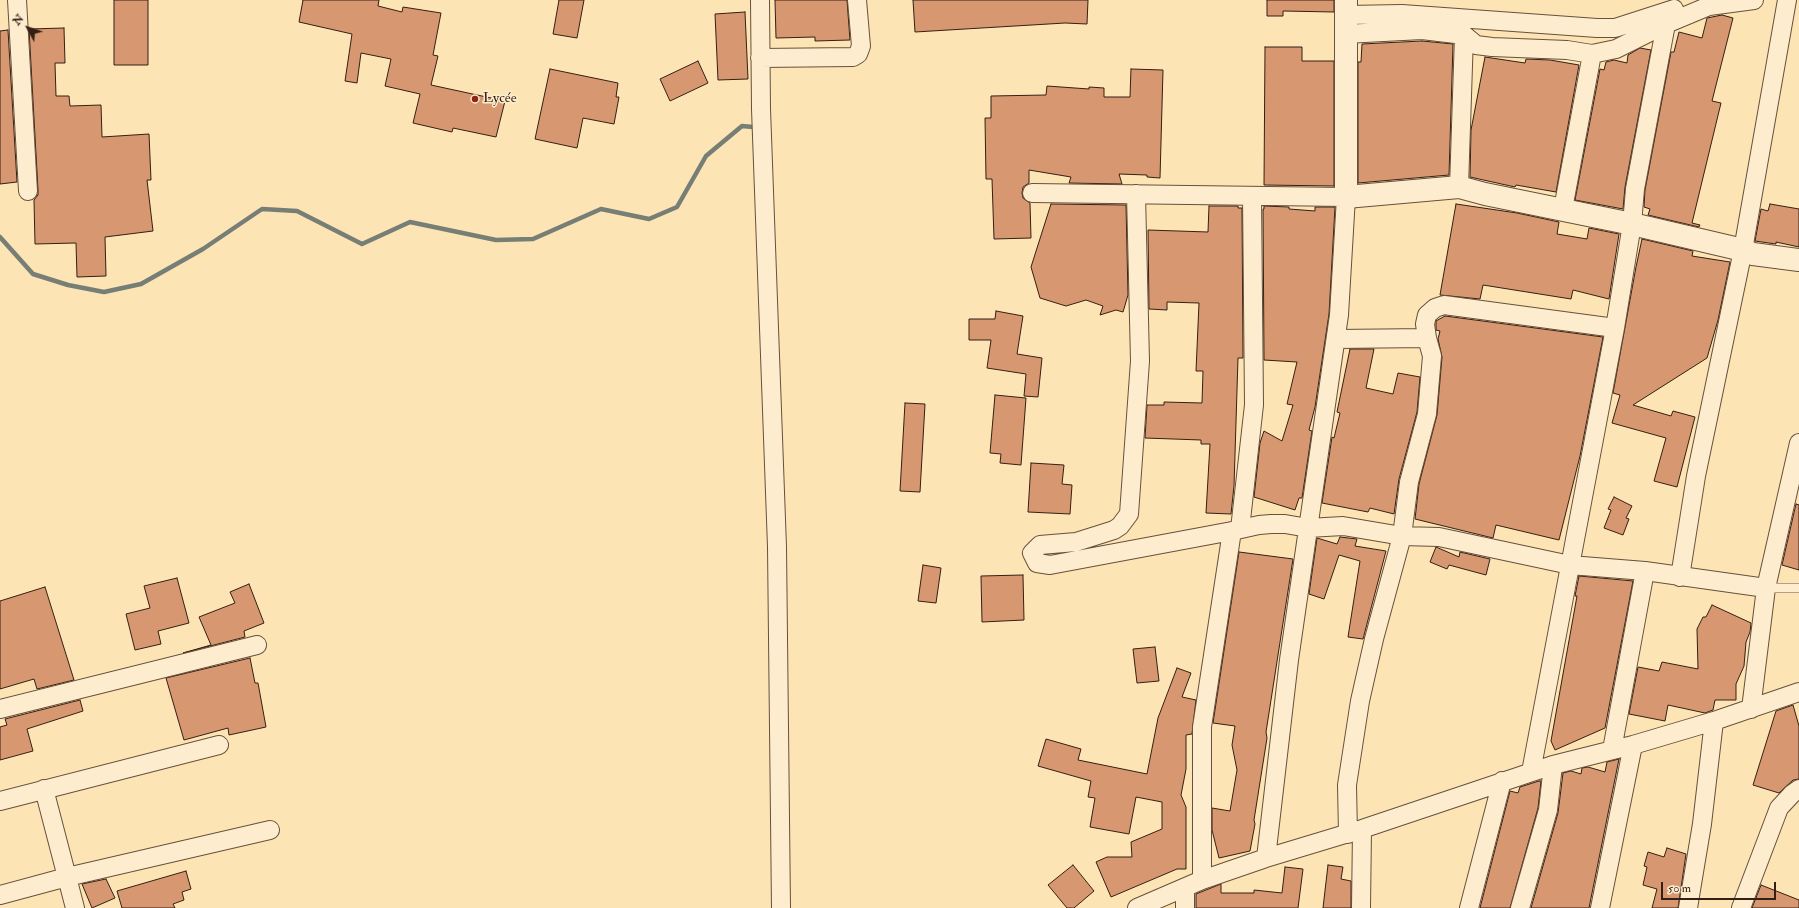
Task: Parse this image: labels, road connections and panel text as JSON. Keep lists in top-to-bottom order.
{
  "places": ["Lycée"],
  "scale_bar": "50 m",
  "north": "top left"
}
